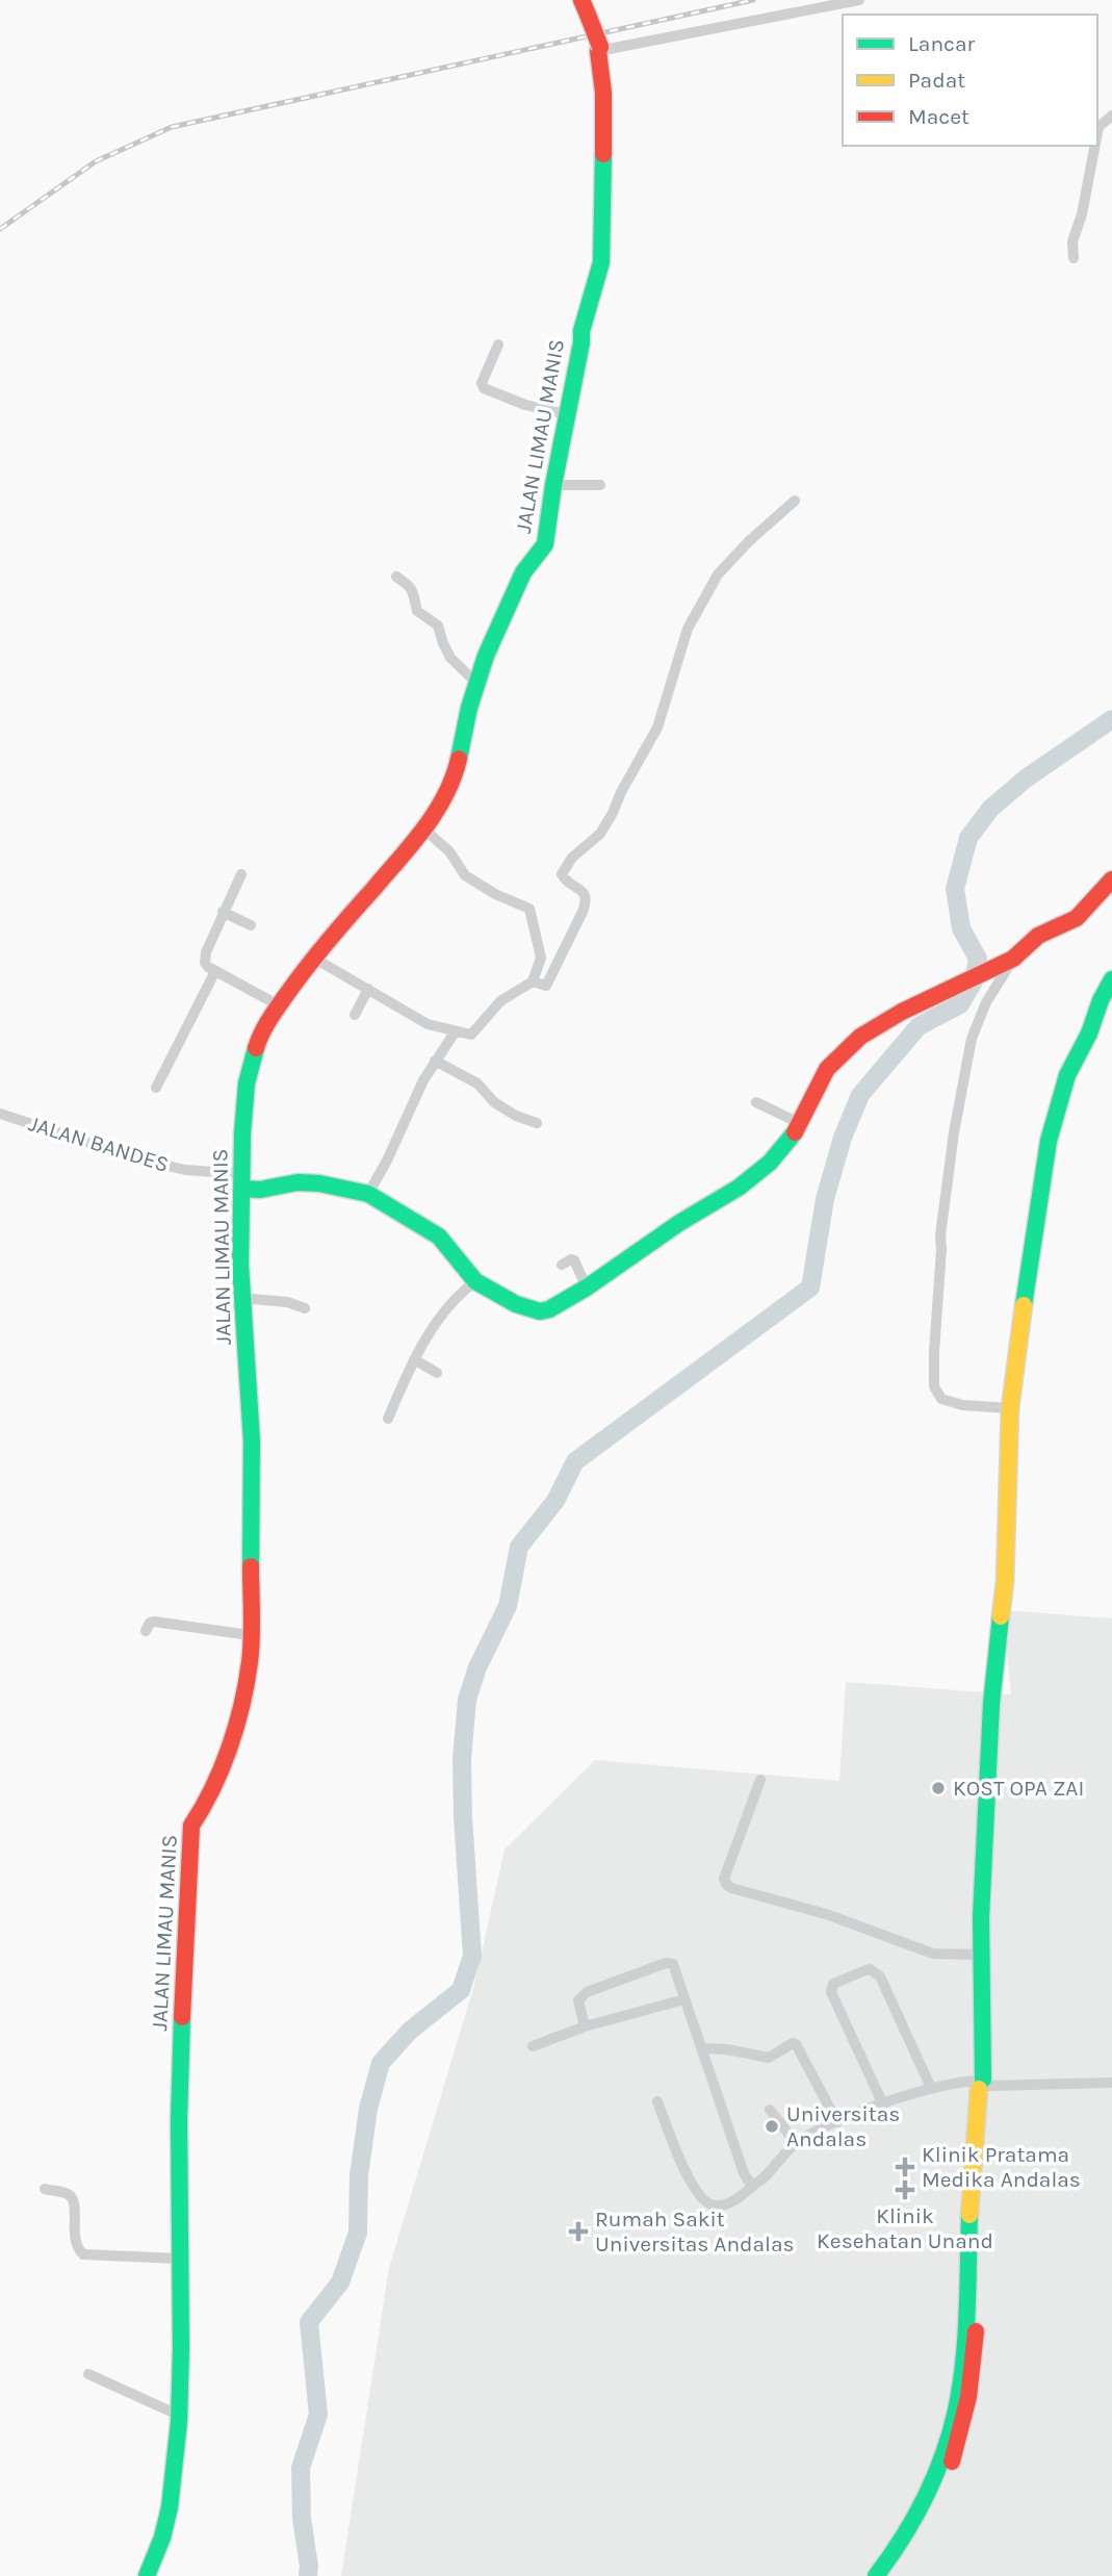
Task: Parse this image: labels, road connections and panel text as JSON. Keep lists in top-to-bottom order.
{
  "streets": {
    "street": ["JALAN LIMAU MANIS", "JALAN BANDES"]
  },
  "crossings": [
    ["JALAN LIMAU MANIS", "JALAN BANDES"]
  ],
  "places": {
    "other": ["KOST OPA ZAI", "Universitas Andalas"],
    "health": ["Klinik Pratama Medika Andalas", "Klinik Kesehatan Unand", "Rumah Sakit Universitas Andalas"]
  },
  "legend": ["Lancar", "Padat", "Macet"]
}
